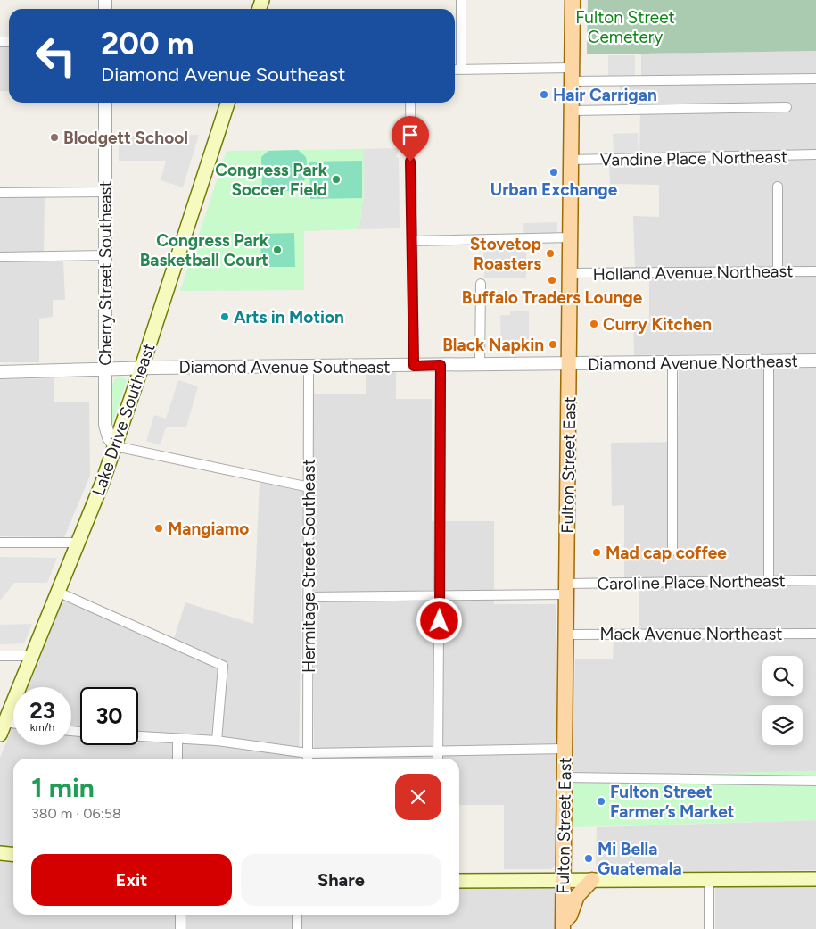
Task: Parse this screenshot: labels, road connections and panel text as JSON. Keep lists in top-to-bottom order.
{
  "streets": {
    "main road": ["Lake Drive Southeast", "Fulton Street East"],
    "street": [
      "Vandine Place Northeast",
      "Holland Avenue Northeast",
      "Cherry Street Southeast",
      "Diamond Avenue Northeast",
      "Diamond Avenue Southeast",
      "Hermitage Street Southeast",
      "Caroline Place Northeast",
      "Mack Avenue Northeast"
    ]
  },
  "crossings": [
    ["Vandine Place Northeast", "Fulton Street East"],
    ["Holland Avenue Northeast", "Fulton Street East"],
    ["Cherry Street Southeast", "Diamond Avenue Southeast"],
    ["Cherry Street Southeast", "Lake Drive Southeast"],
    ["Diamond Avenue Northeast", "Diamond Avenue Southeast"],
    ["Diamond Avenue Northeast", "Fulton Street East"],
    ["Diamond Avenue Southeast", "Lake Drive Southeast"],
    ["Diamond Avenue Southeast", "Fulton Street East"],
    ["Diamond Avenue Southeast", "Hermitage Street Southeast"],
    ["Fulton Street East", "Caroline Place Northeast"],
    ["Fulton Street East", "Mack Avenue Northeast"],
    ["Hermitage Street Southeast", "Caroline Place Northeast"]
  ],
  "parks": ["Fulton Street Cemetery"],
  "places": [
    "Hair Carrigan",
    "Blodgett School",
    "Urban Exchange",
    "Congress Park Soccer Field",
    "Congress Park Basketball Court",
    "Stovetop Roasters",
    "Buffalo Traders Lounge",
    "Arts in Motion",
    "Curry Kitchen",
    "Black Napkin",
    "Mangiamo",
    "Mad cap coffee",
    "Fulton Street Farmer’s Market",
    "Mi Bella Guatemala"
  ],
  "page": {
    "turn": ["200 m", "Diamond Avenue Southeast"],
    "speed": "23 km/h",
    "limit": "30",
    "heading": ["1 min", "380 m · 06:58"],
    "buttons": ["Exit", "Share"]
  }
}
